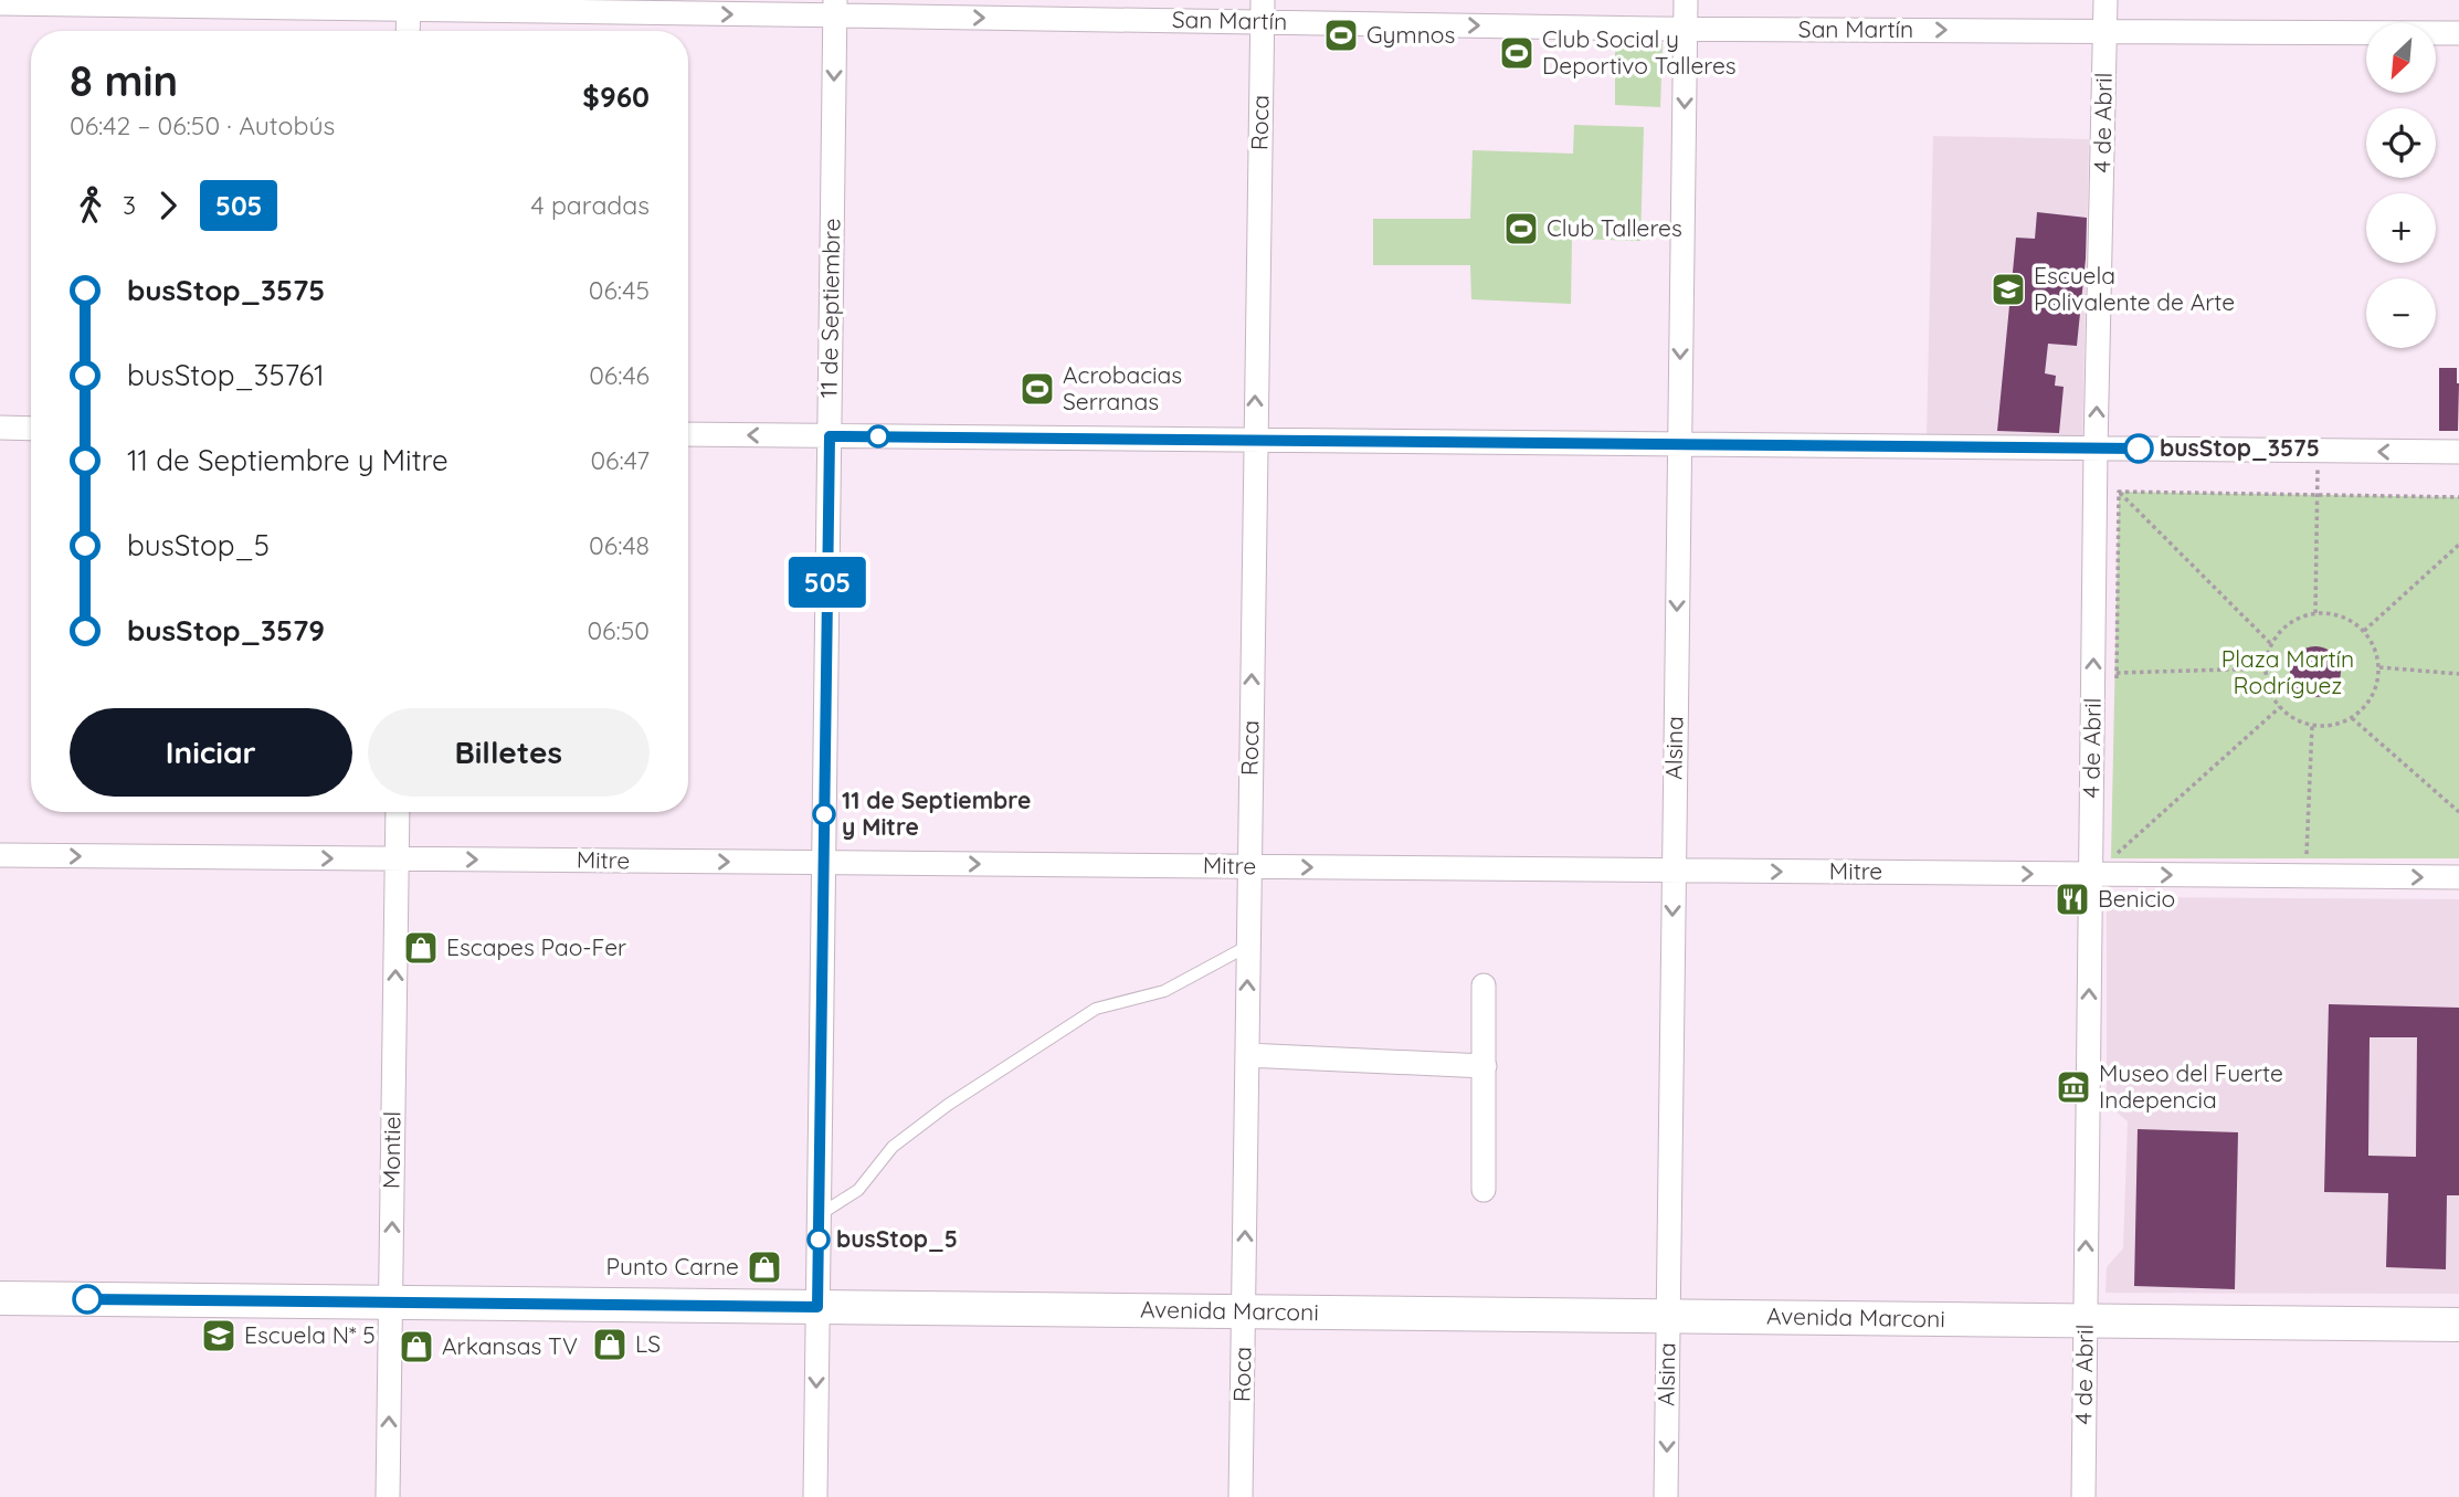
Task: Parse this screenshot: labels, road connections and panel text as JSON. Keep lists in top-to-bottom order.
{
  "streets": {
    "main road": ["Avenida Marconi"],
    "street": [
      "San Martín",
      "Roca",
      "4 de Abril",
      "11 de Septiembre",
      "Alsina",
      "Mitre",
      "Montiel"
    ]
  },
  "crossings": [
    ["San Martín", "Roca"],
    ["San Martín", "4 de Abril"],
    ["San Martín", "11 de Septiembre"],
    ["San Martín", "Alsina"],
    ["Roca", "Mitre"],
    ["Roca", "Avenida Marconi"],
    ["4 de Abril", "Mitre"],
    ["4 de Abril", "Avenida Marconi"],
    ["11 de Septiembre", "Mitre"],
    ["11 de Septiembre", "Avenida Marconi"],
    ["Alsina", "Mitre"],
    ["Alsina", "Avenida Marconi"],
    ["Mitre", "Montiel"],
    ["Montiel", "Avenida Marconi"]
  ],
  "one_way": [
    "San Martín",
    "Roca",
    "4 de Abril",
    "11 de Septiembre",
    "Alsina",
    "Mitre",
    "Montiel"
  ],
  "parks": ["Plaza Martín Rodríguez"],
  "places": {
    "sports": [
      "Gymnos",
      "Club Social y Deportivo Talleres",
      "Club Talleres",
      "Acrobacias Serranas"
    ],
    "school or university": ["Escuela Polivalente de Arte", "Escuela N* 5"],
    "other": ["busStop_3575", "11 de Septiembre y Mitre", "busStop_5"],
    "restaurant": ["Benicio"],
    "shop": [
      "Escapes Pao-Fer",
      "Punto Carne",
      "LS",
      "Arkansas TV"
    ],
    "museum": ["Museo del Fuerte Indepencia"]
  },
  "lines": ["bus line 505"],
  "north": "bottom left",
  "page": {
    "on_map": "505",
    "map_buttons": ["+", "−"],
    "heading": ["8 min", "06:42 – 06:50 · Autobús", "$960"],
    "legs": ["3", "505", "4 paradas"],
    "list": [
      {
        "name": "busStop_3575",
        "value": "06:45"
      },
      {
        "name": "busStop_35761",
        "value": "06:46"
      },
      {
        "name": "11 de Septiembre y Mitre",
        "value": "06:47"
      },
      {
        "name": "busStop_5",
        "value": "06:48"
      },
      {
        "name": "busStop_3579",
        "value": "06:50"
      }
    ],
    "buttons": ["Iniciar", "Billetes"]
  }
}
